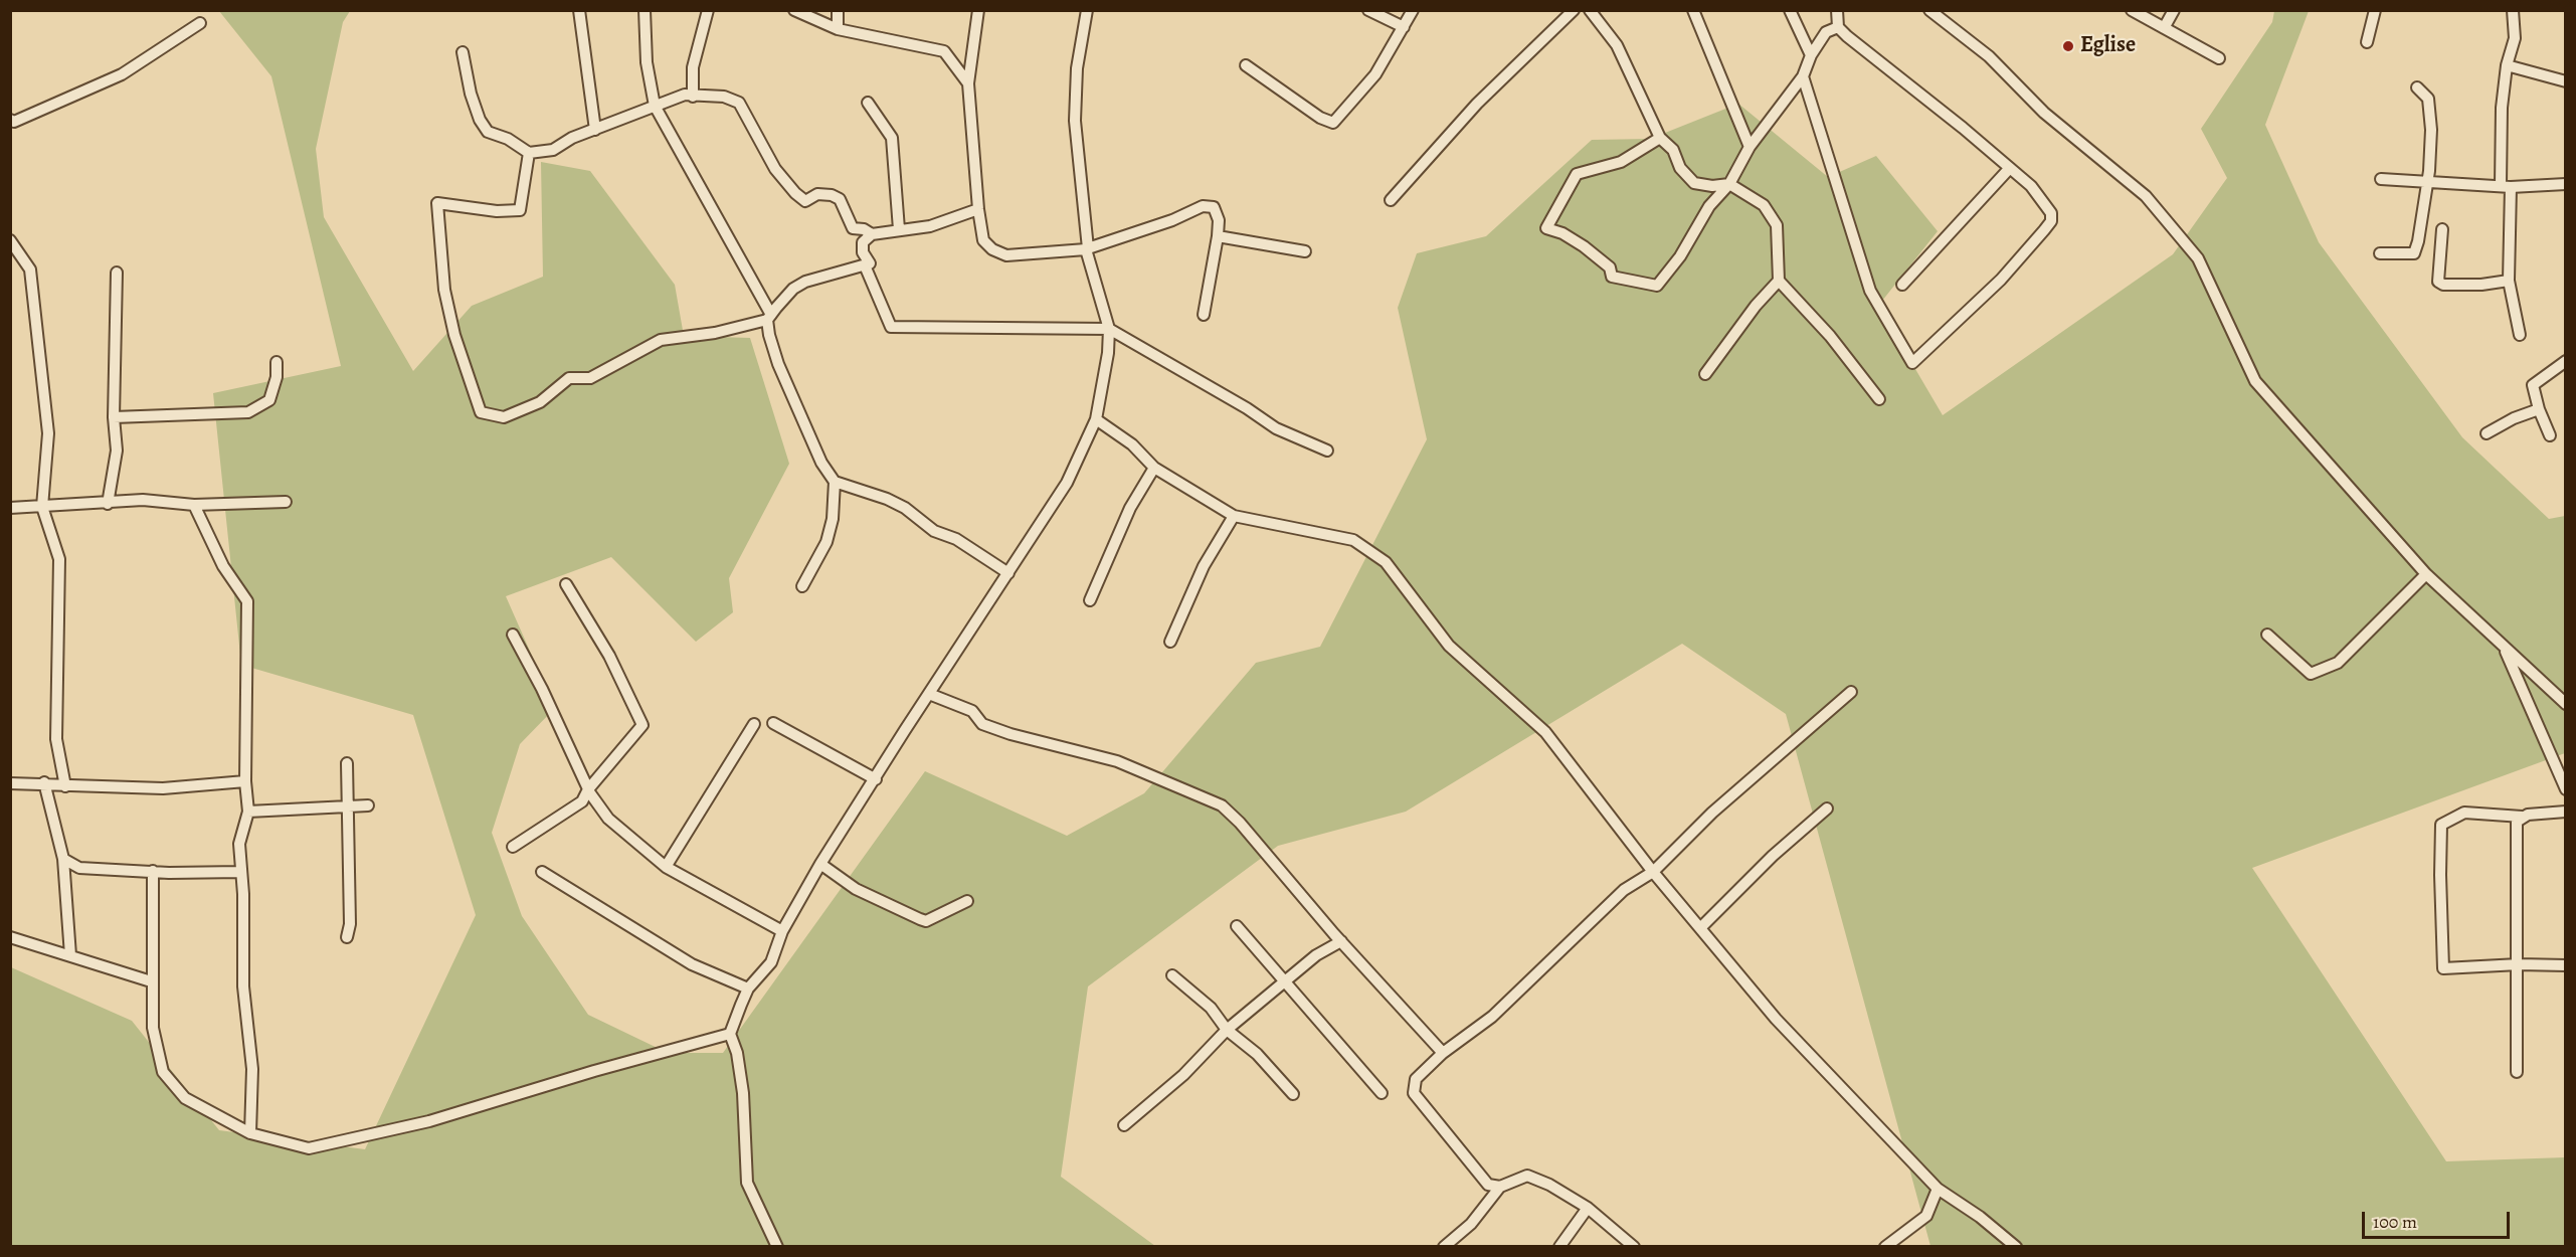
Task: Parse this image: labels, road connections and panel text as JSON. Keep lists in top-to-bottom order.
{
  "places": ["Eglise"],
  "scale_bar": "100 m"
}
